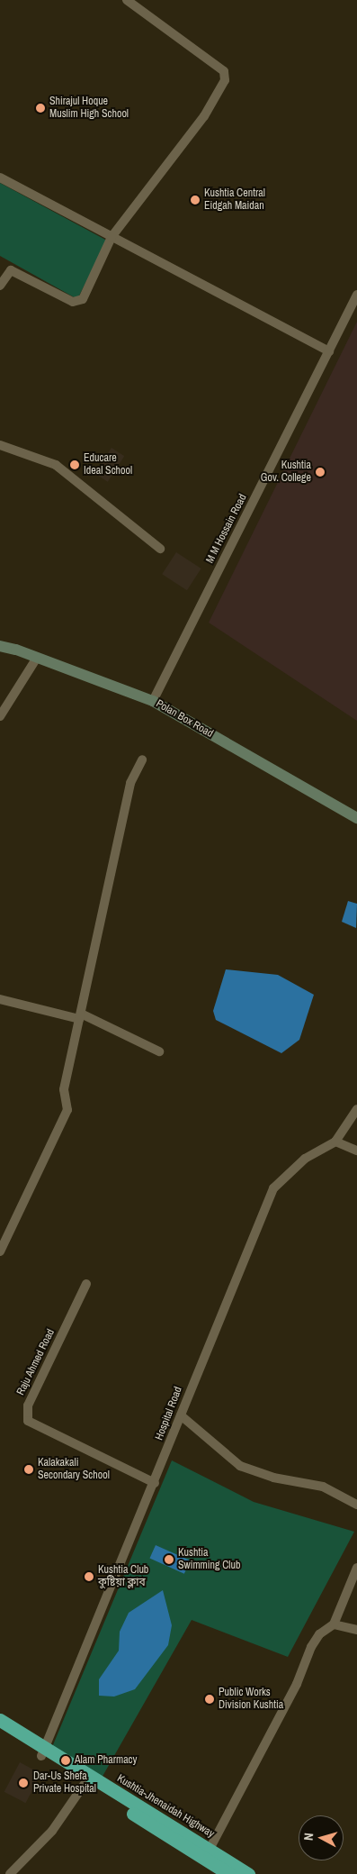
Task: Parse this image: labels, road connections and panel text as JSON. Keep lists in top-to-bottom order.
{
  "streets": {
    "highway": ["Kushtia-Jhenaidah Highway"],
    "main road": ["Polan Box Road"],
    "street": ["M M Hossain Road", "Raju Ahmed Road", "Hospital Road"]
  },
  "crossings": [
    ["M M Hossain Road", "Polan Box Road"],
    ["Raju Ahmed Road", "Hospital Road"],
    ["Hospital Road", "Kushtia-Jhenaidah Highway"]
  ],
  "places": [
    "Shirajul Hoque Muslim High School",
    "Kushtia Central Eidgah Maidan",
    "Educare Ideal School",
    "Kushtia Gov. College",
    "Kalakakali Secondary School",
    "Kushtia Swimming Club",
    "Kushtia Club কুষ্টিয়া ক্লাব",
    "Public Works Division Kushtia",
    "Alam Pharmacy",
    "Dar-Us Shefa Private Hospital"
  ],
  "north": "left"
}
